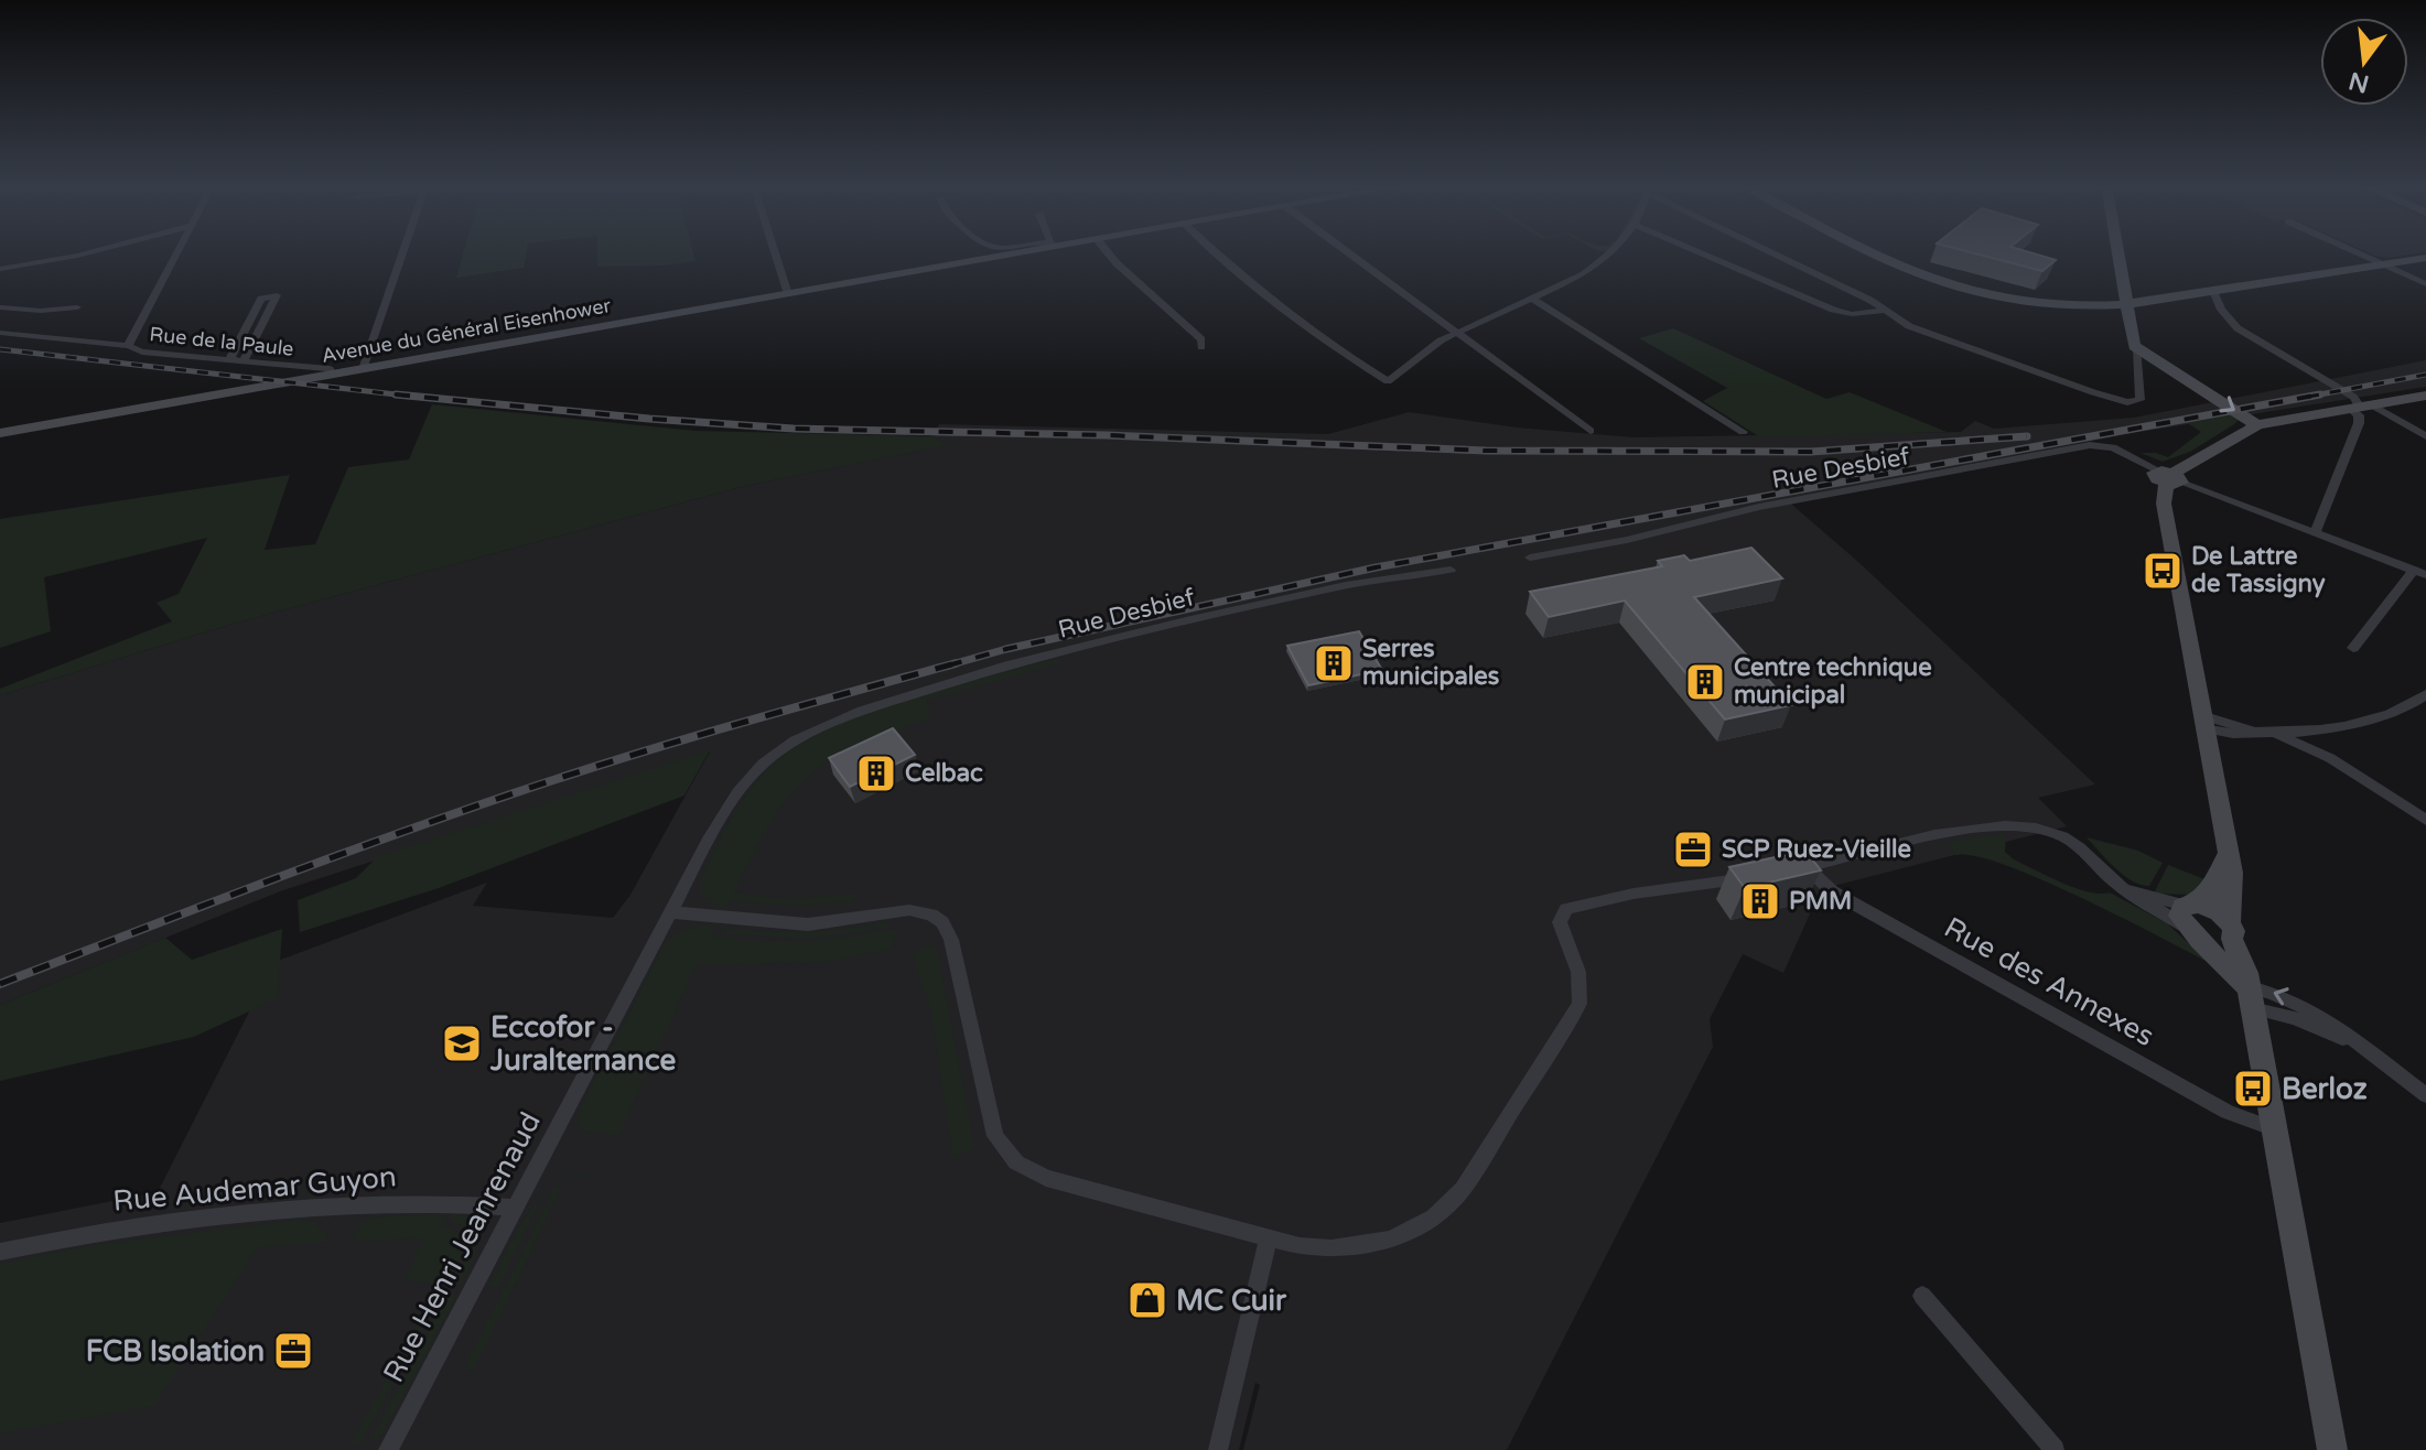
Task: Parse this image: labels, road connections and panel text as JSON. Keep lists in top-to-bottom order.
{
  "streets": {
    "main road": ["Avenue du Général Eisenhower"],
    "street": [
      "Rue de la Paule",
      "Rue Desbief",
      "Rue des Annexes",
      "Rue Audemar Guyon",
      "Rue Henri Jeanrenaud"
    ]
  },
  "crossings": [
    ["Avenue du Général Eisenhower", "Rue de la Paule"],
    ["Rue Desbief", "Rue Henri Jeanrenaud"],
    ["Rue Audemar Guyon", "Rue Henri Jeanrenaud"]
  ],
  "places": {
    "bus stop": ["De Lattre de Tassigny", "Berloz"],
    "building": [
      "Serres municipales",
      "Centre technique municipal",
      "Celbac",
      "PMM"
    ],
    "office": ["SCP Ruez-Vieille", "FCB Isolation"],
    "school or university": ["Eccofor - Juralternance"],
    "shop": ["MC Cuir"]
  },
  "north": "bottom"
}
